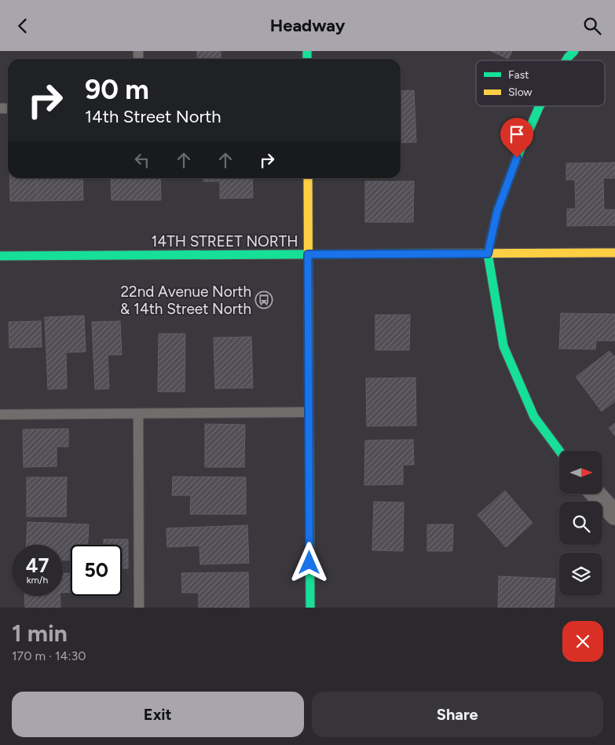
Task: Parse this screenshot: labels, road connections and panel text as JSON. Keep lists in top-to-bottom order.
{
  "streets": {
    "street": ["14TH STREET NORTH"]
  },
  "places": {
    "bus stop": ["22nd Avenue North & 14th Street North"]
  },
  "legend": ["Fast", "Slow"],
  "north": "right",
  "page": {
    "header": "Headway",
    "turn": ["90 m", "14th Street North"],
    "speed": "47 km/h",
    "limit": "50",
    "heading": ["1 min", "170 m · 14:30"],
    "buttons": ["Exit", "Share"]
  }
}
